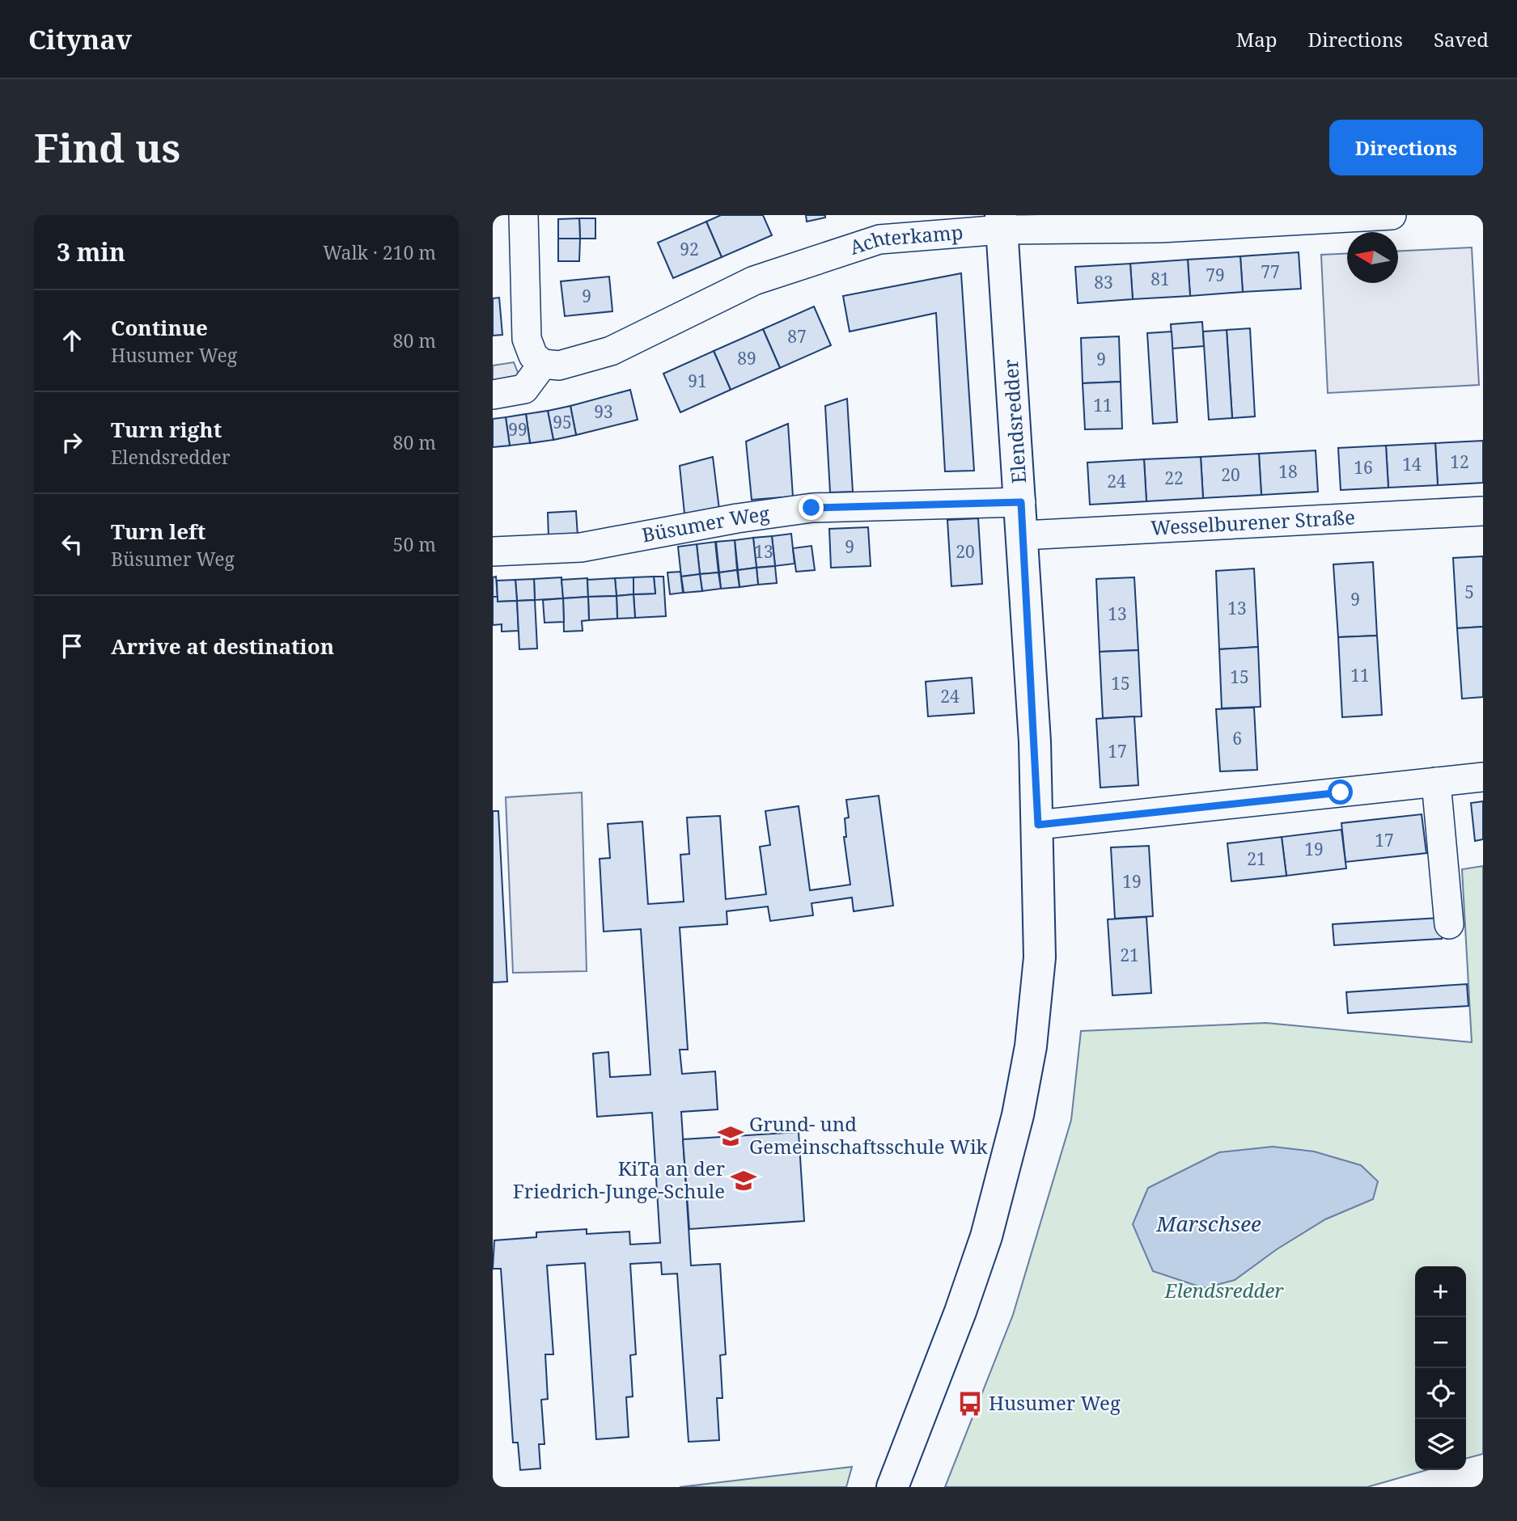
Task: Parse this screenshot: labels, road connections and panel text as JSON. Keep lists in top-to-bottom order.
{
  "streets": {
    "main road": ["Elendsredder"],
    "street": ["Achterkamp", "Wesselburener Straße", "Büsumer Weg"]
  },
  "crossings": [
    ["Achterkamp", "Elendsredder"],
    ["Elendsredder", "Wesselburener Straße"],
    ["Elendsredder", "Büsumer Weg"]
  ],
  "water": ["Marschsee"],
  "parks": ["Elendsredder"],
  "places": {
    "school or university": ["Grund- und Gemeinschaftsschule Wik", "KiTa an der Friedrich-Junge-Schule"],
    "bus stop": ["Husumer Weg"]
  },
  "house_numbers": [
    "92",
    "77",
    "79",
    "81",
    "83",
    "9",
    "87",
    "89",
    "9",
    "91",
    "11",
    "93",
    "95",
    "99",
    "12",
    "14",
    "16",
    "18",
    "20",
    "22",
    "24",
    "9",
    "13",
    "20",
    "5",
    "9",
    "13",
    "13",
    "11",
    "15",
    "15",
    "24",
    "6",
    "17",
    "17",
    "19",
    "21",
    "19",
    "21"
  ],
  "north": "left",
  "page": {
    "header": "Citynav",
    "nav": ["Map", "Directions", "Saved"],
    "buttons": "Directions",
    "title": "Find us",
    "heading": ["3 min", "Walk · 210 m"],
    "list": [
      ["Continue", "Husumer Weg", "80 m"],
      ["Turn right", "Elendsredder", "80 m"],
      ["Turn left", "Büsumer Weg", "50 m"],
      "Arrive at destination"
    ],
    "map_buttons": ["+", "−"]
  }
}
